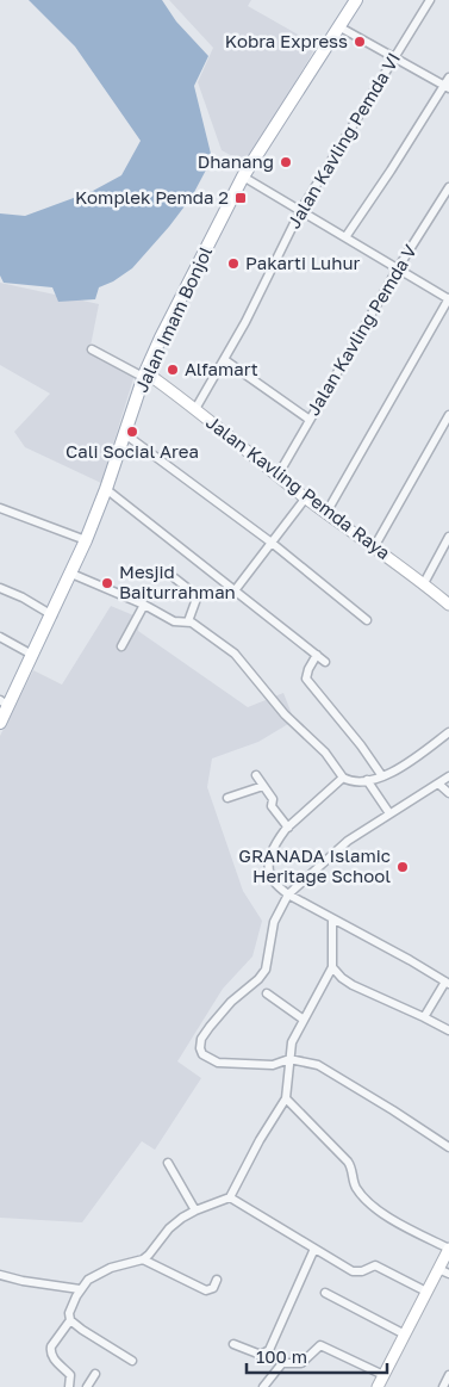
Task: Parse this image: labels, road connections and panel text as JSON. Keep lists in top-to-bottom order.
{
  "streets": {
    "main road": ["Jalan Imam Bonjol"],
    "street": ["Jalan Kavling Pemda VI", "Jalan Kavling Pemda V", "Jalan Kavling Pemda Raya"]
  },
  "crossings": [
    ["Jalan Kavling Pemda VI", "Jalan Kavling Pemda Raya"],
    ["Jalan Imam Bonjol", "Jalan Kavling Pemda Raya"],
    ["Jalan Kavling Pemda V", "Jalan Kavling Pemda Raya"]
  ],
  "places": {
    "other": [
      "Kobra Express",
      "Dhanang",
      "Pakarti Luhur",
      "Alfamart",
      "Cali Social Area",
      "Mesjid Baiturrahman",
      "GRANADA Islamic Heritage School"
    ],
    "transit": ["Komplek Pemda 2"]
  },
  "scale_bar": "100 m"
}
